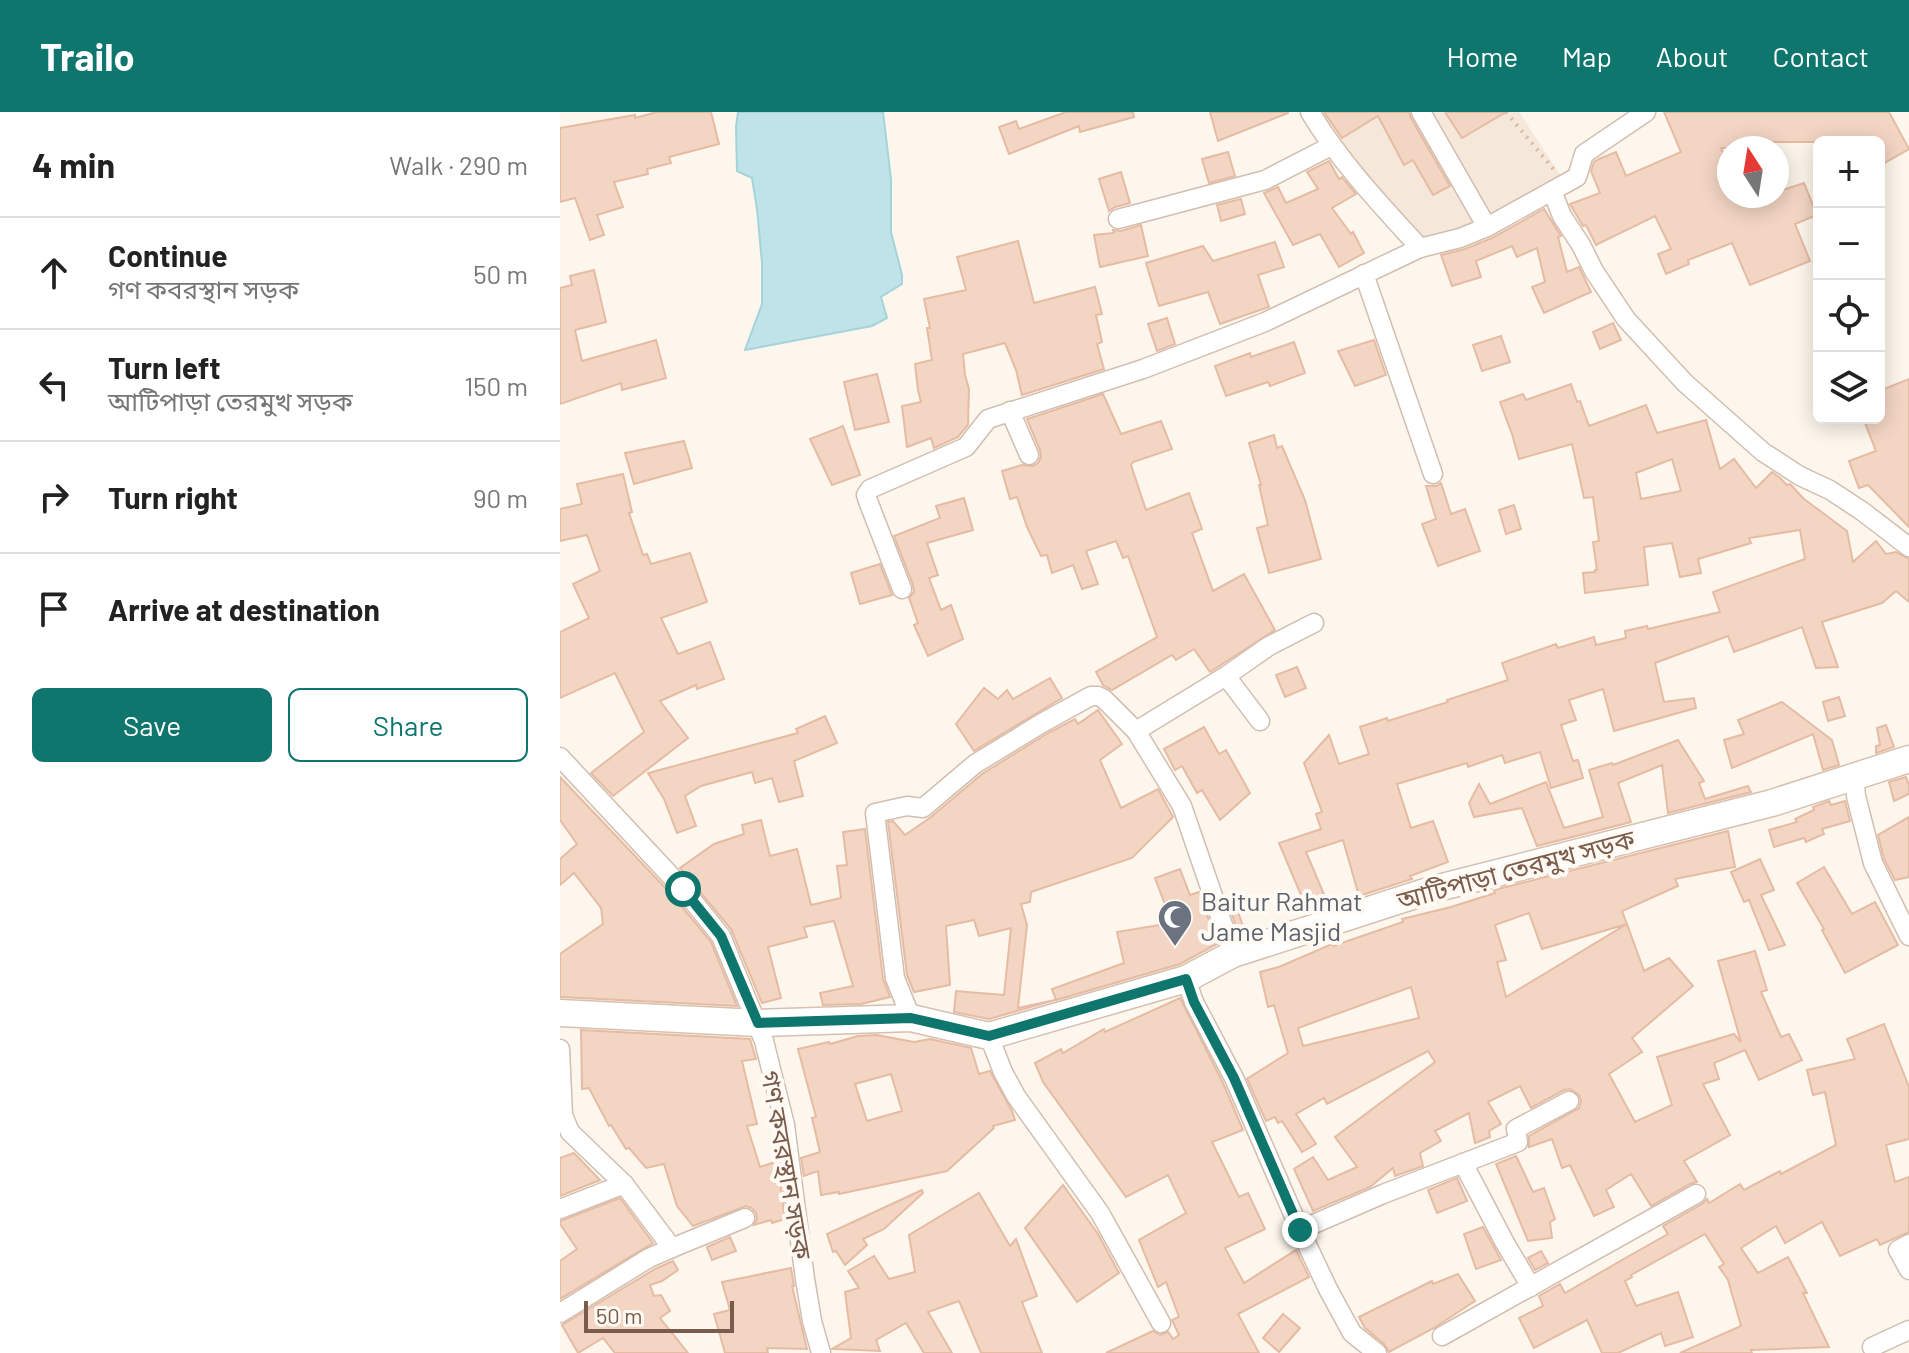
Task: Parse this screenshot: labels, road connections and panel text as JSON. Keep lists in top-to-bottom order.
{
  "streets": {
    "main road": ["আটিপাড়া তেরমুখ সড়ক"],
    "street": ["গণ কবরস্থান সড়ক"]
  },
  "crossings": [
    ["আটিপাড়া তেরমুখ সড়ক", "গণ কবরস্থান সড়ক"]
  ],
  "places": {
    "mosque": ["Baitur Rahmat Jame Masjid"]
  },
  "scale_bar": "50 m",
  "north": "top",
  "page": {
    "header": "Trailo",
    "nav": [
      "Home",
      "Map",
      "About",
      "Contact"
    ],
    "heading": ["4 min", "Walk · 290 m"],
    "map_buttons": ["+", "−"],
    "list": [
      ["Continue", "গণ কবরস্থান সড়ক", "50 m"],
      ["Turn left", "আটিপাড়া তেরমুখ সড়ক", "150 m"],
      ["Turn right", "90 m"],
      "Arrive at destination"
    ],
    "buttons": ["Save", "Share"],
    "scale": "50 m"
  }
}
